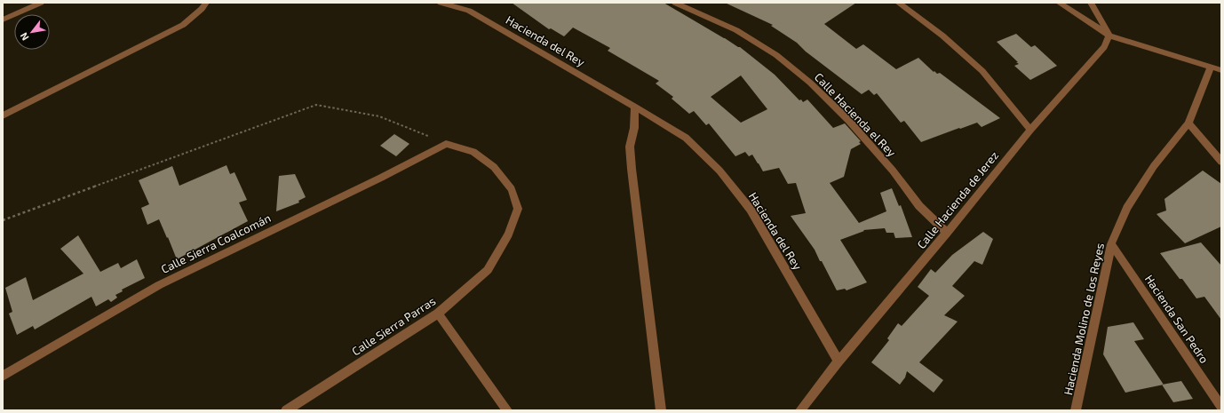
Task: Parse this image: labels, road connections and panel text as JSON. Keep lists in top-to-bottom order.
{
  "streets": {
    "street": [
      "Hacienda del Rey",
      "Calle Hacienda el Rey",
      "Calle Hacienda de Jerez",
      "Calle Sierra Coalcomán",
      "Hacienda Molino de los Reyes",
      "Hacienda San Pedro",
      "Calle Sierra Parras"
    ]
  },
  "crossings": [
    ["Hacienda del Rey", "Calle Hacienda de Jerez"],
    ["Calle Hacienda el Rey", "Calle Hacienda de Jerez"],
    ["Calle Sierra Coalcomán", "Calle Sierra Parras"],
    ["Hacienda Molino de los Reyes", "Hacienda San Pedro"]
  ],
  "north": "bottom left"
}
